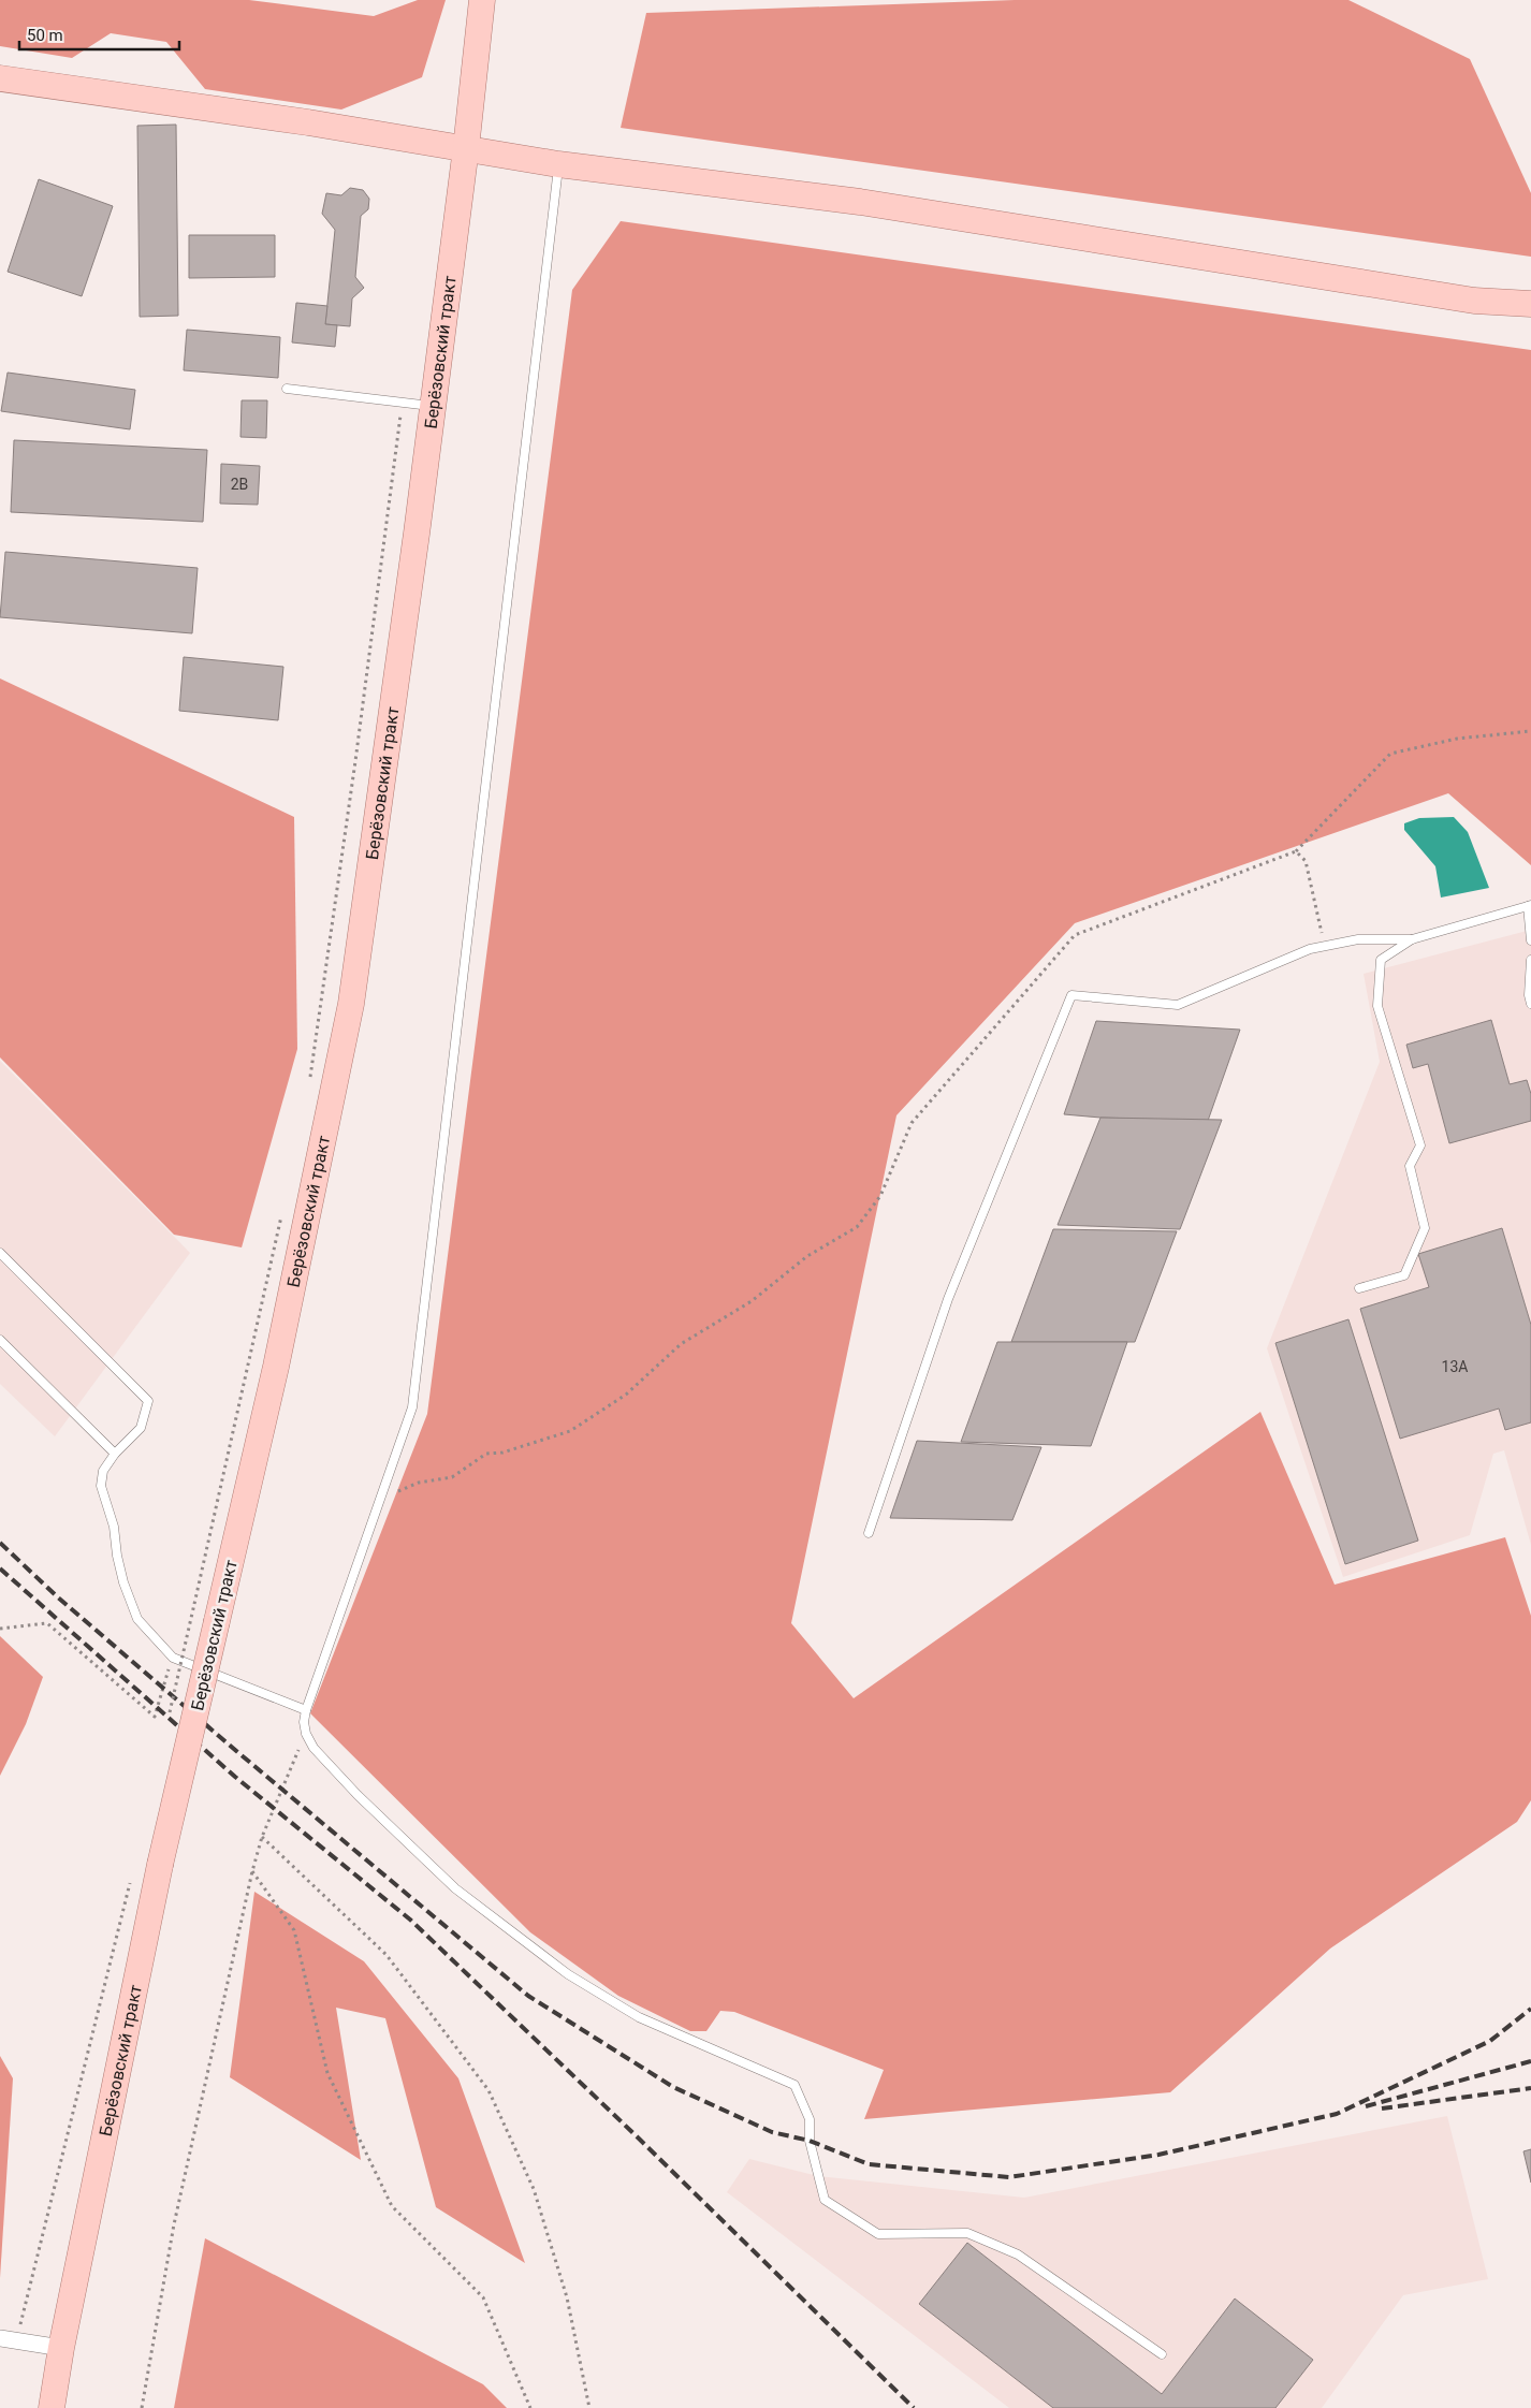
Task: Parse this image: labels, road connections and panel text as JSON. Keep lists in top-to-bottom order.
{
  "streets": {
    "main road": ["Берёзовский тракт"]
  },
  "house_numbers": ["2В", "13А"],
  "scale_bar": "50 m"
}
